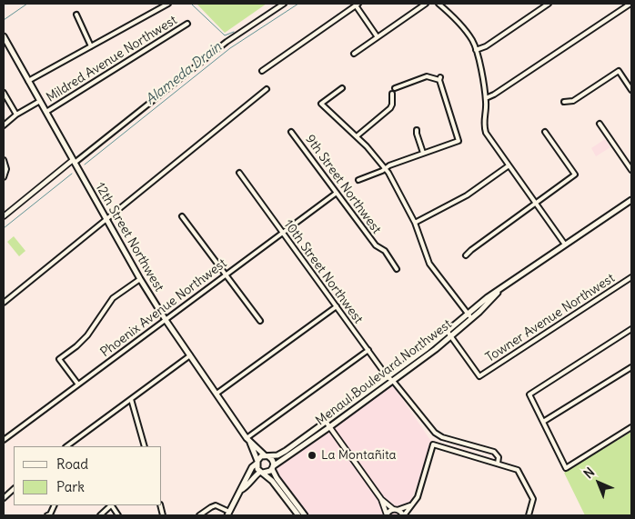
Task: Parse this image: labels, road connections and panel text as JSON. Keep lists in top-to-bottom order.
{
  "streets": {
    "main road": ["12th Street Northwest", "Menaul Boulevard Northwest"],
    "street": [
      "Mildred Avenue Northwest",
      "9th Street Northwest",
      "10th Street Northwest",
      "Phoenix Avenue Northwest",
      "Towner Avenue Northwest"
    ]
  },
  "crossings": [
    ["Mildred Avenue Northwest", "12th Street Northwest"],
    ["9th Street Northwest", "Phoenix Avenue Northwest"],
    ["12th Street Northwest", "Phoenix Avenue Northwest"],
    ["12th Street Northwest", "Menaul Boulevard Northwest"],
    ["10th Street Northwest", "Phoenix Avenue Northwest"],
    ["10th Street Northwest", "Menaul Boulevard Northwest"],
    ["Towner Avenue Northwest", "Menaul Boulevard Northwest"]
  ],
  "water": ["Alameda Drain"],
  "places": ["La Montañita"],
  "legend": ["Road", "Park"],
  "north": "top left"
}
